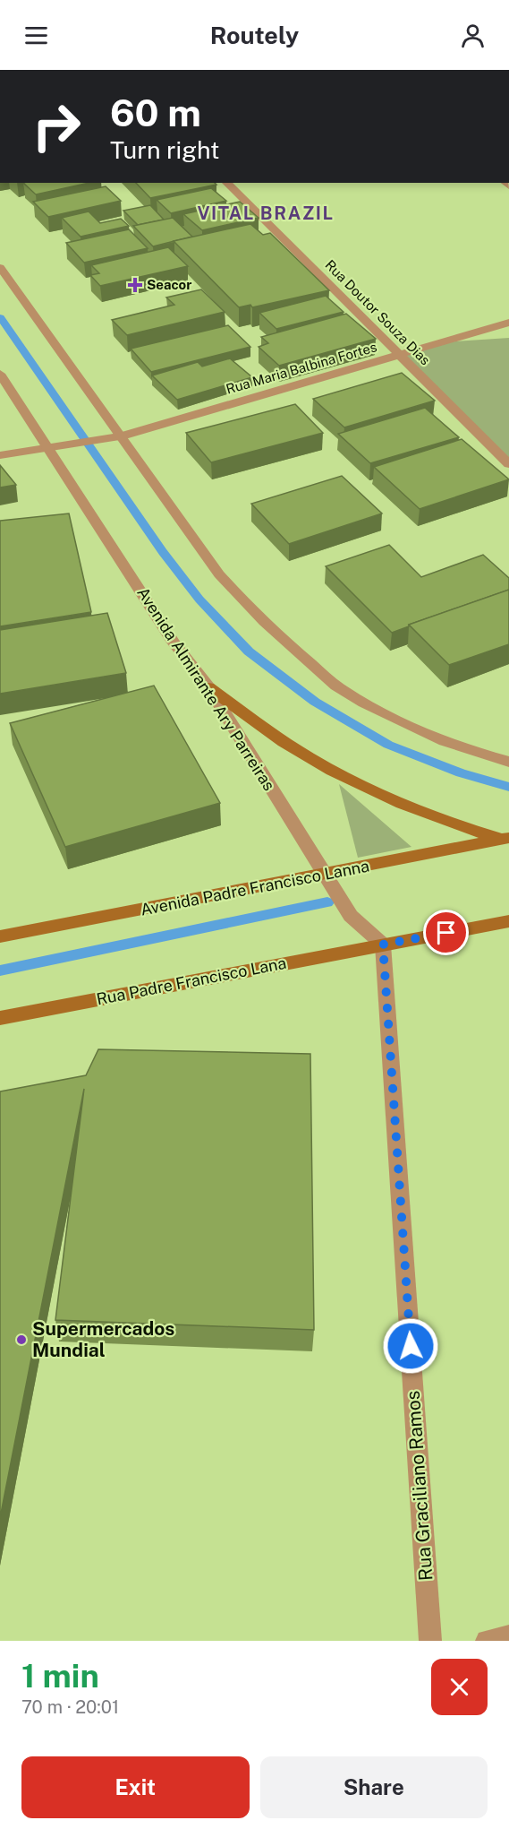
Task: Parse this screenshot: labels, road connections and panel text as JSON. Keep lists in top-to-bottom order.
{
  "streets": {
    "main road": ["Avenida Padre Francisco Lanna", "Rua Padre Francisco Lana"],
    "street": [
      "Rua Doutor Souza Dias",
      "Rua Maria Balbina Fortes",
      "Avenida Almirante Ary Parreiras",
      "Rua Graciliano Ramos"
    ]
  },
  "crossings": [
    ["Rua Doutor Souza Dias", "Rua Maria Balbina Fortes"],
    ["Rua Maria Balbina Fortes", "Avenida Almirante Ary Parreiras"],
    ["Avenida Almirante Ary Parreiras", "Avenida Padre Francisco Lanna"],
    ["Avenida Almirante Ary Parreiras", "Rua Padre Francisco Lana"],
    ["Avenida Almirante Ary Parreiras", "Rua Graciliano Ramos"],
    ["Rua Padre Francisco Lana", "Rua Graciliano Ramos"]
  ],
  "districts": ["VITAL BRAZIL"],
  "places": {
    "health": ["Seacor"],
    "other": ["Supermercados Mundial"]
  },
  "page": {
    "header": "Routely",
    "turn": ["60 m", "Turn right"],
    "heading": ["1 min", "70 m · 20:01"],
    "buttons": ["Exit", "Share"]
  }
}
